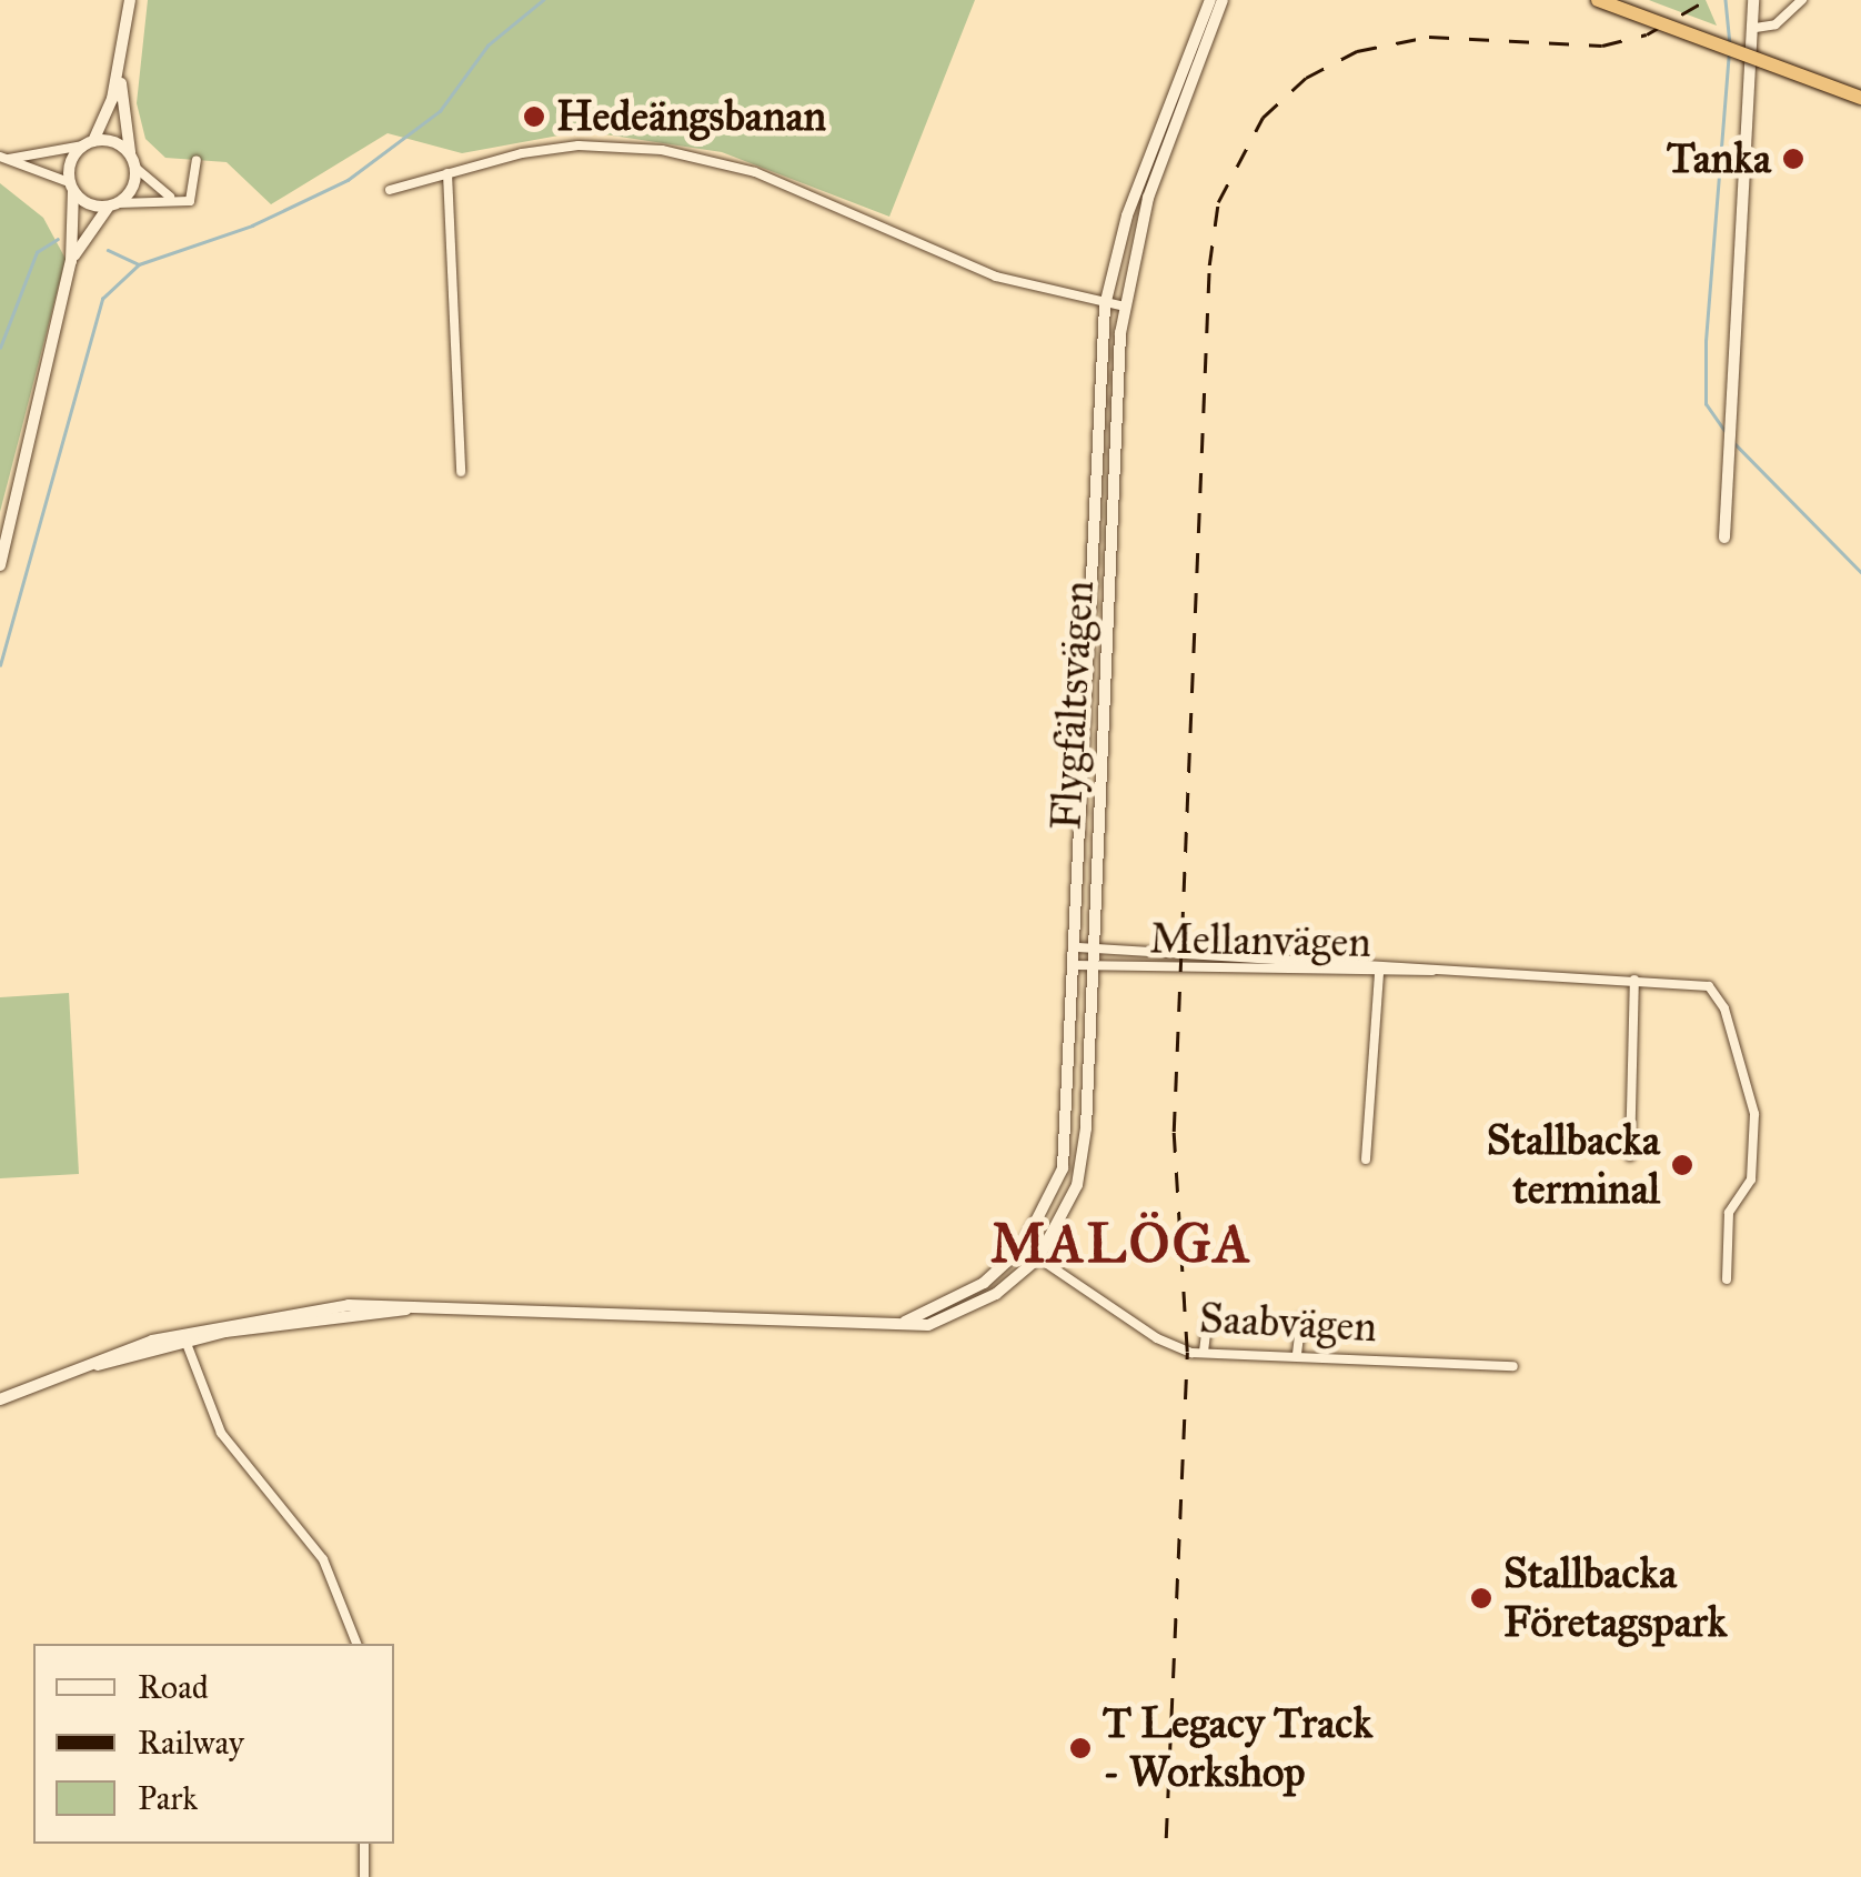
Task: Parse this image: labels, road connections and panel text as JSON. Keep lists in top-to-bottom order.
{
  "streets": {
    "street": ["Flygfältsvägen", "Mellanvägen", "Saabvägen"]
  },
  "crossings": [
    ["Flygfältsvägen", "Mellanvägen"],
    ["Flygfältsvägen", "Saabvägen"]
  ],
  "districts": ["MALÖGA"],
  "places": [
    "Hedeängsbanan",
    "Tanka",
    "Stallbacka terminal",
    "Stallbacka Företagspark",
    "T Legacy Track - Workshop"
  ],
  "legend": ["Road", "Railway", "Park"]
}
